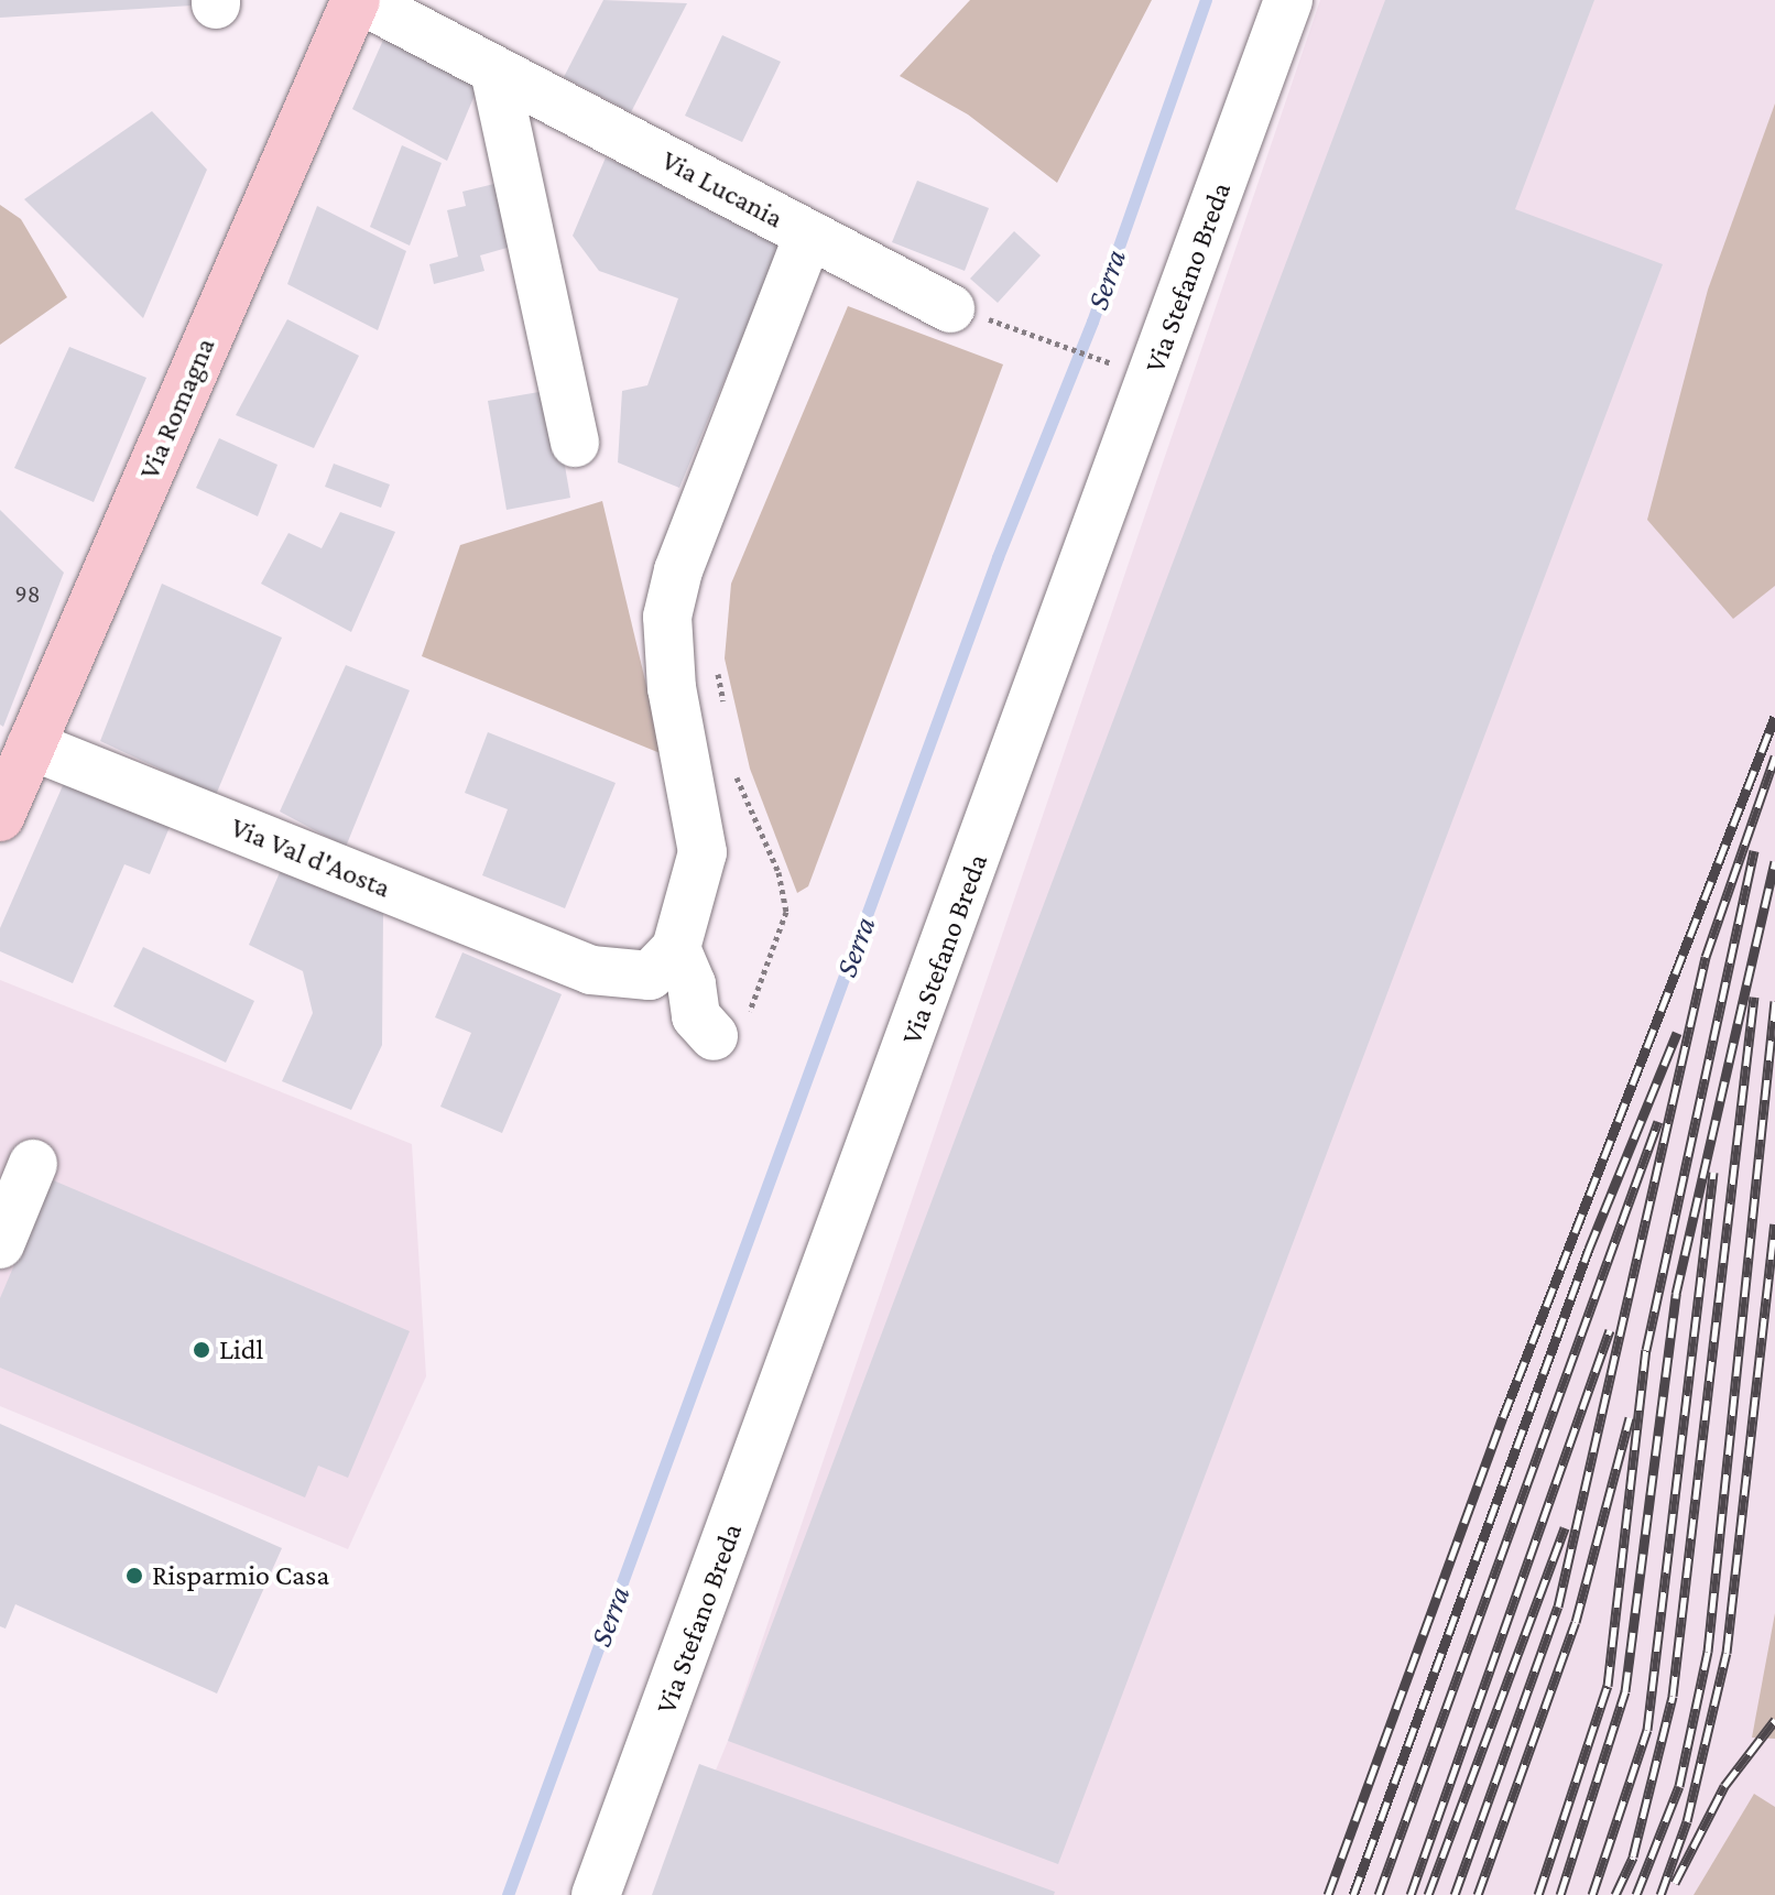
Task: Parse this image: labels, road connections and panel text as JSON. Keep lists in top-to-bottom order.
{
  "streets": {
    "main road": ["Via Romagna"],
    "street": ["Via Lucania", "Via Stefano Breda", "Via Val d'Aosta"]
  },
  "crossings": [
    ["Via Lucania", "Via Romagna"],
    ["Via Romagna", "Via Val d'Aosta"]
  ],
  "water": ["Serra"],
  "places": ["Lidl", "Risparmio Casa"],
  "house_numbers": ["98"]
}
